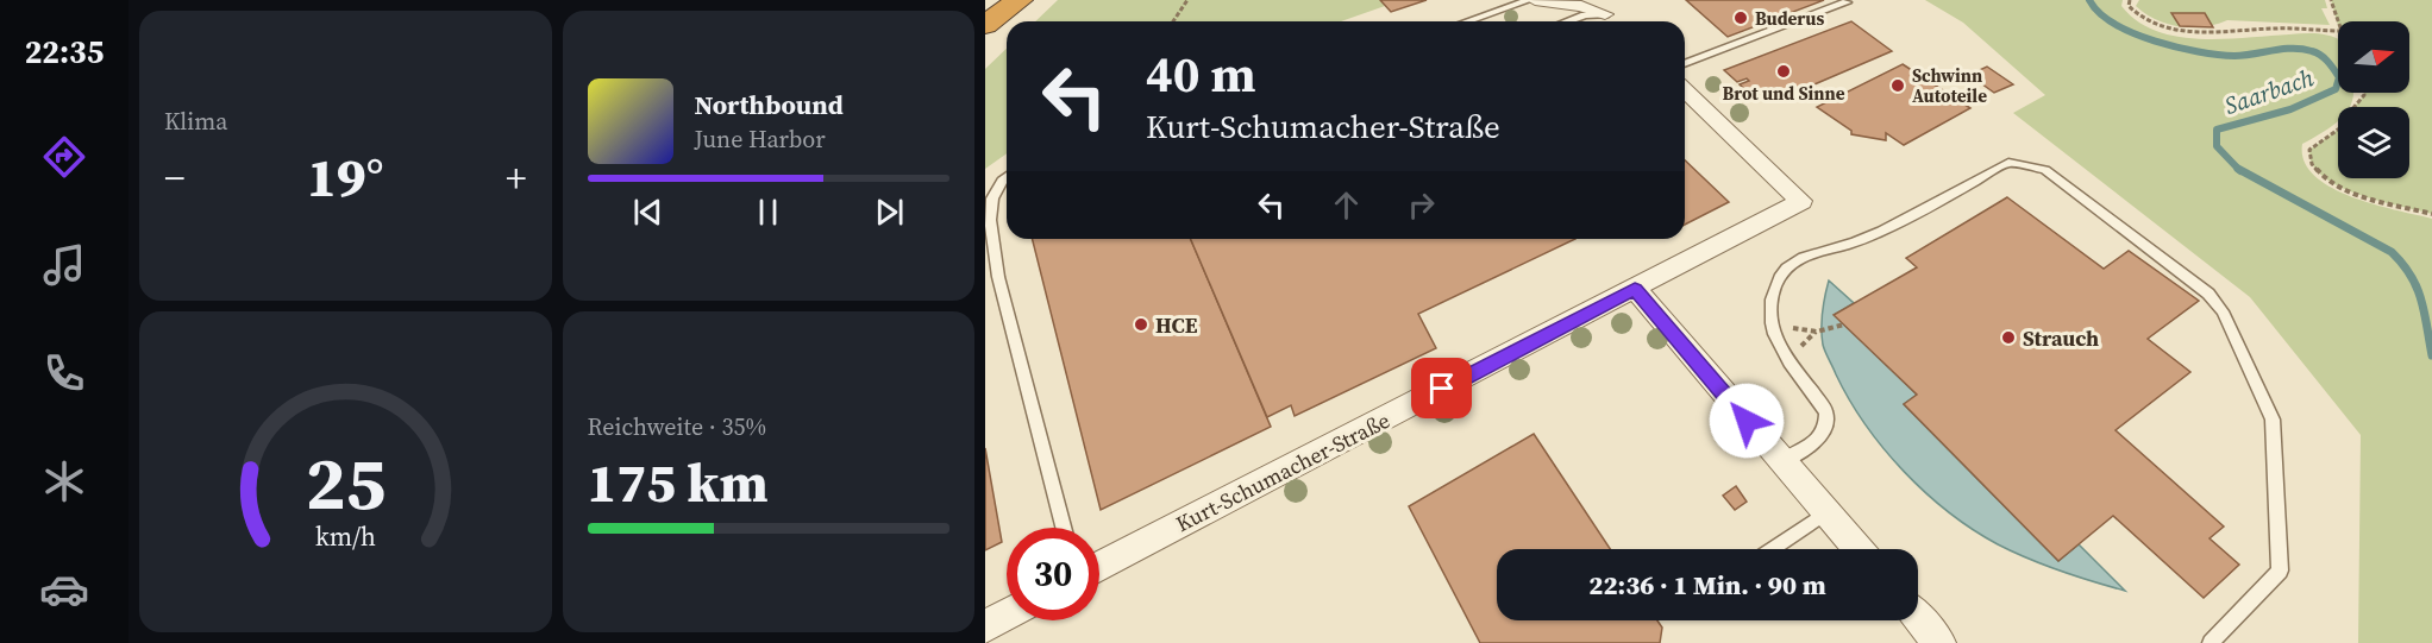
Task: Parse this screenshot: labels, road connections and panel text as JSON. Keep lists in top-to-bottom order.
{
  "streets": {
    "street": ["Kurt-Schumacher-Straße"]
  },
  "water": ["Saarbach"],
  "places": [
    "Buderus",
    "Brot und Sinne",
    "Schwinn Autoteile",
    "HCE",
    "Strauch"
  ],
  "north": "right",
  "page": {
    "tabs": "22:35",
    "tile": [
      "Klima",
      ["Reichweite · 35%", "175 km"]
    ],
    "turn": ["40 m", "Kurt-Schumacher-Straße"],
    "song": ["Northbound", "June Harbor"],
    "heat": ["−", "19°", "+"],
    "limit": "30",
    "trip": "22:36 · 1 Min. · 90 m",
    "gauge": ["25", "km/h"]
  }
}
